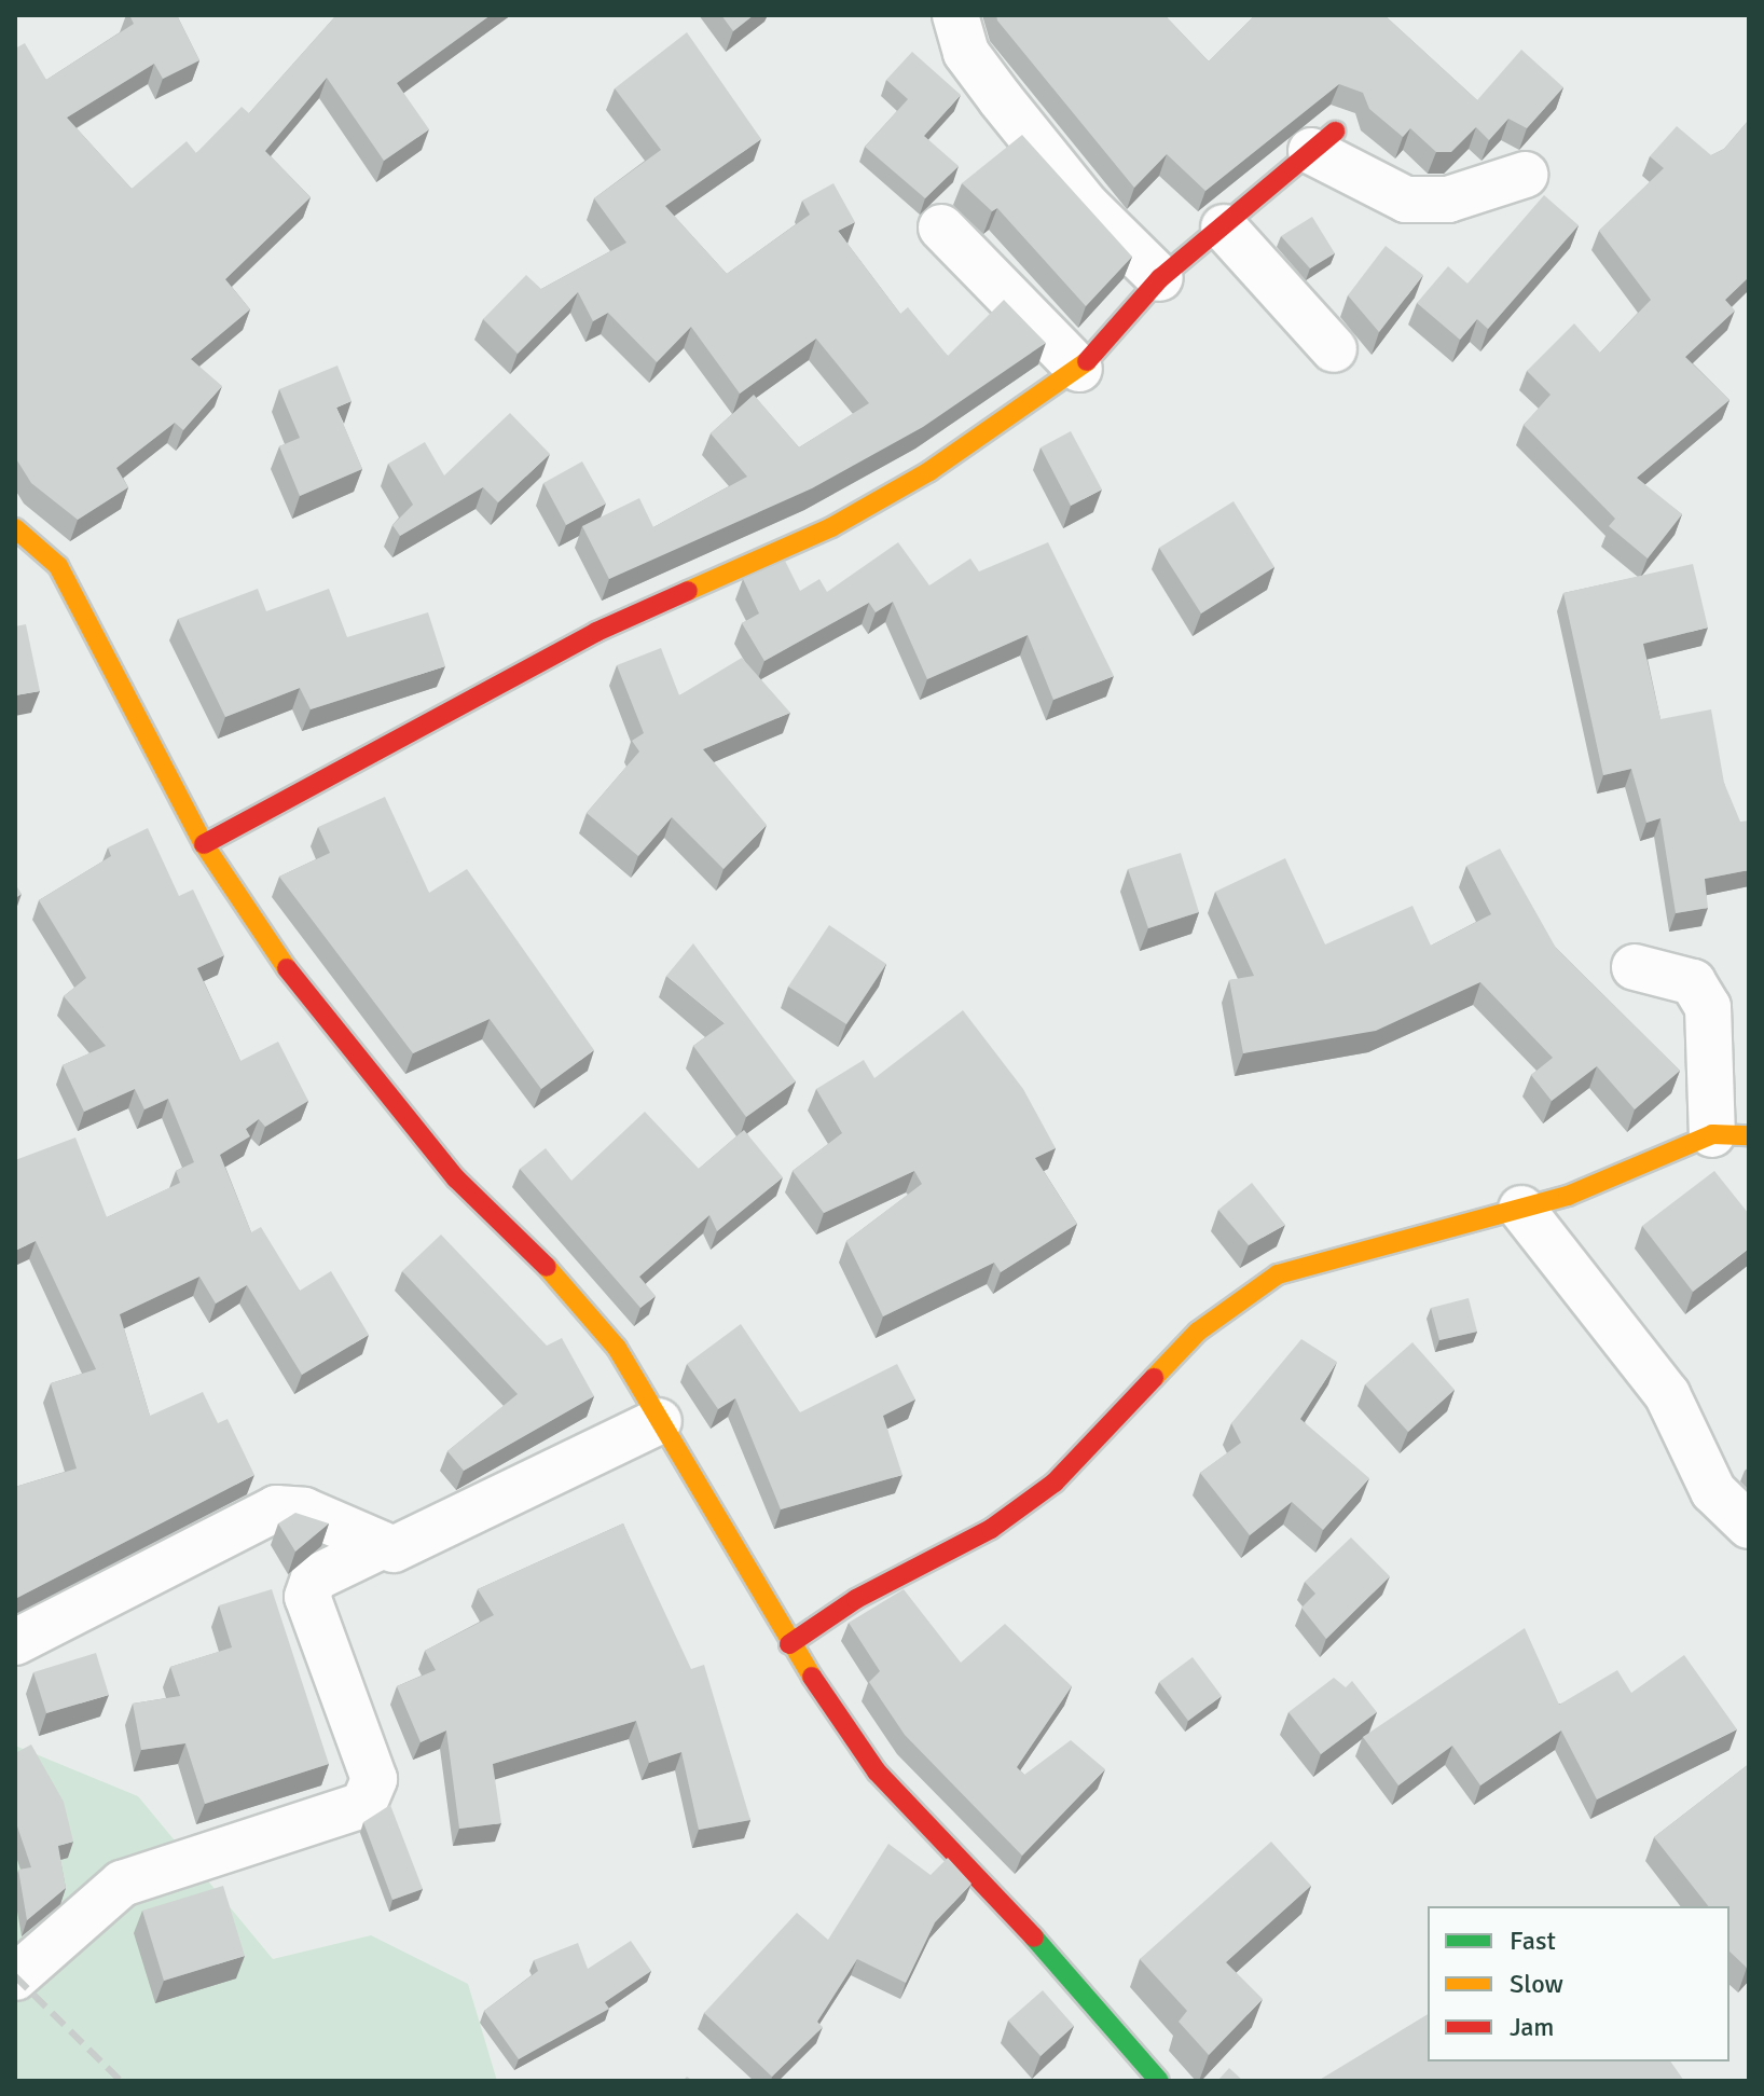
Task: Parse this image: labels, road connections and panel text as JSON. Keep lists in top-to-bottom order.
{
  "legend": ["Fast", "Slow", "Jam"]
}
